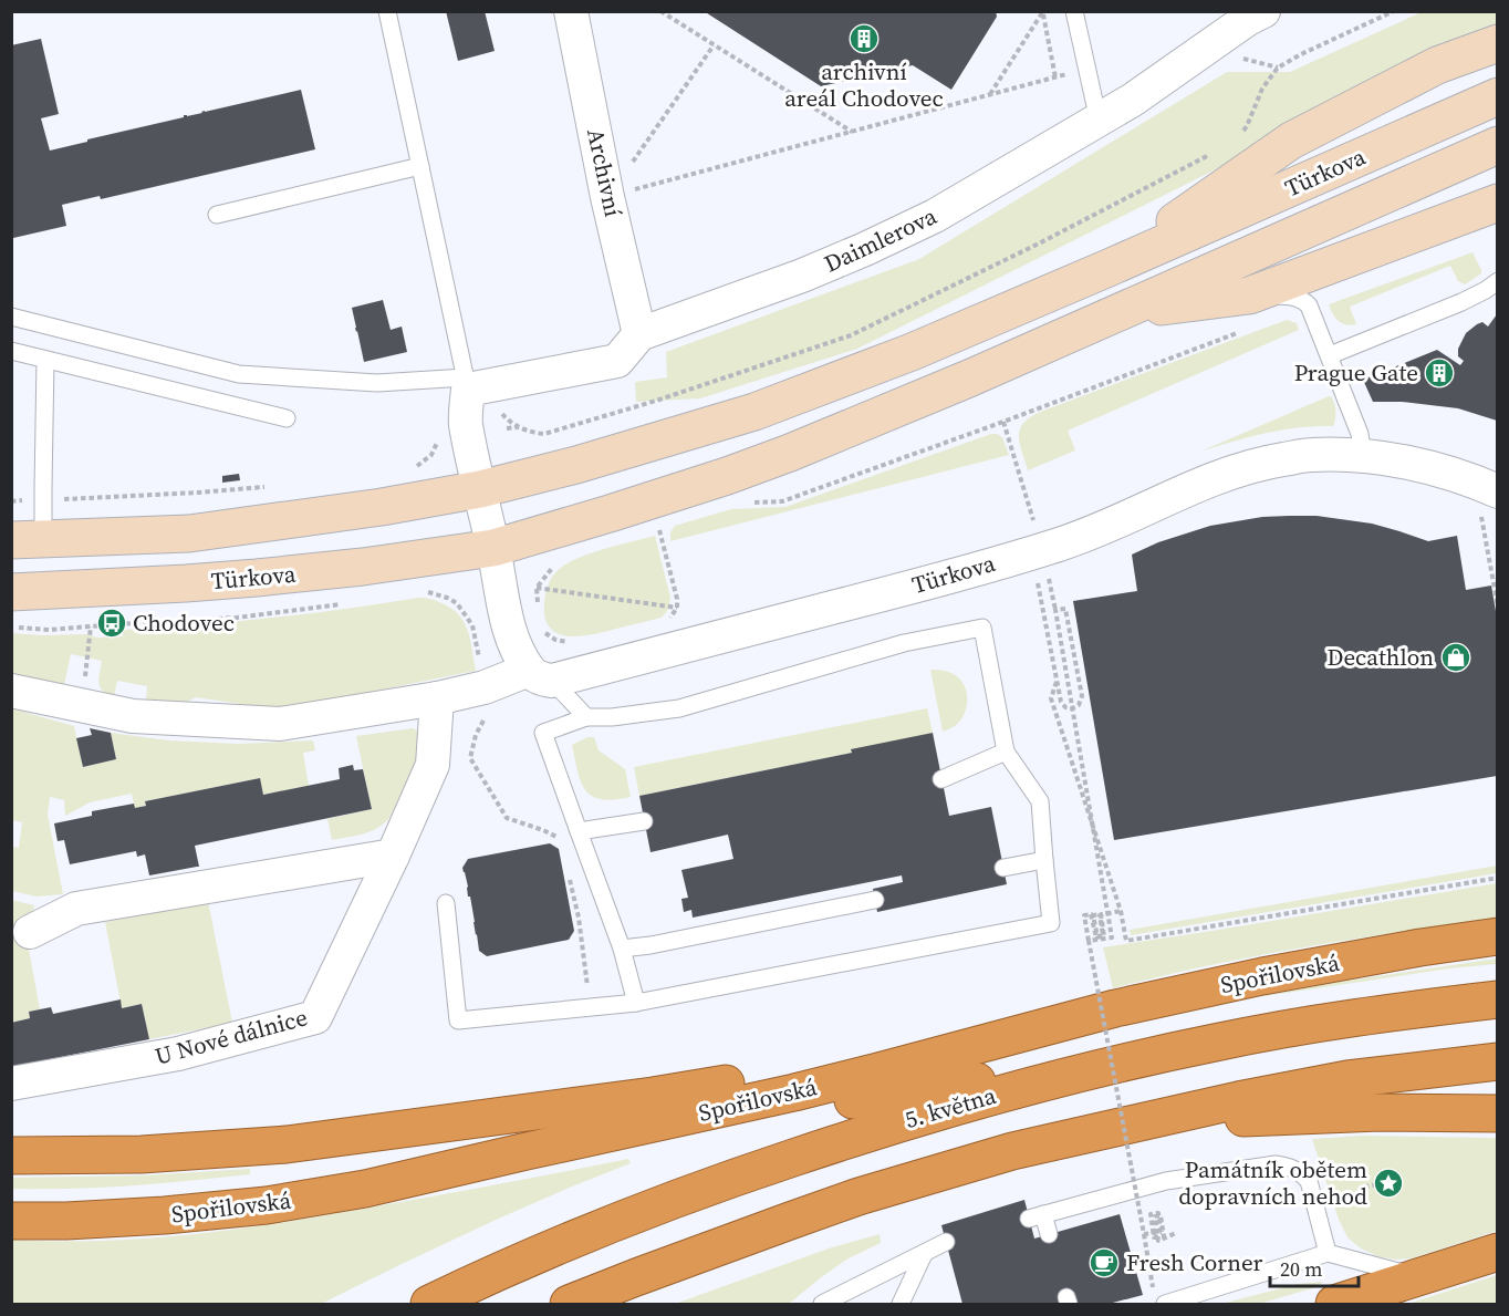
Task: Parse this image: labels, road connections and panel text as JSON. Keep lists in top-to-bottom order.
{
  "streets": {
    "highway": ["Spořilovská", "5. května"],
    "main road": ["Türkova"],
    "street": ["Archivní", "Daimlerova", "U Nové dálnice"]
  },
  "crossings": [
    ["Archivní", "Daimlerova"]
  ],
  "places": {
    "building": ["archivní areál Chodovec", "Prague Gate"],
    "bus stop": ["Chodovec"],
    "shop": ["Decathlon"],
    "place": ["Památník obětem dopravních nehod"],
    "cafe": ["Fresh Corner"]
  },
  "scale_bar": "20 m"
}
